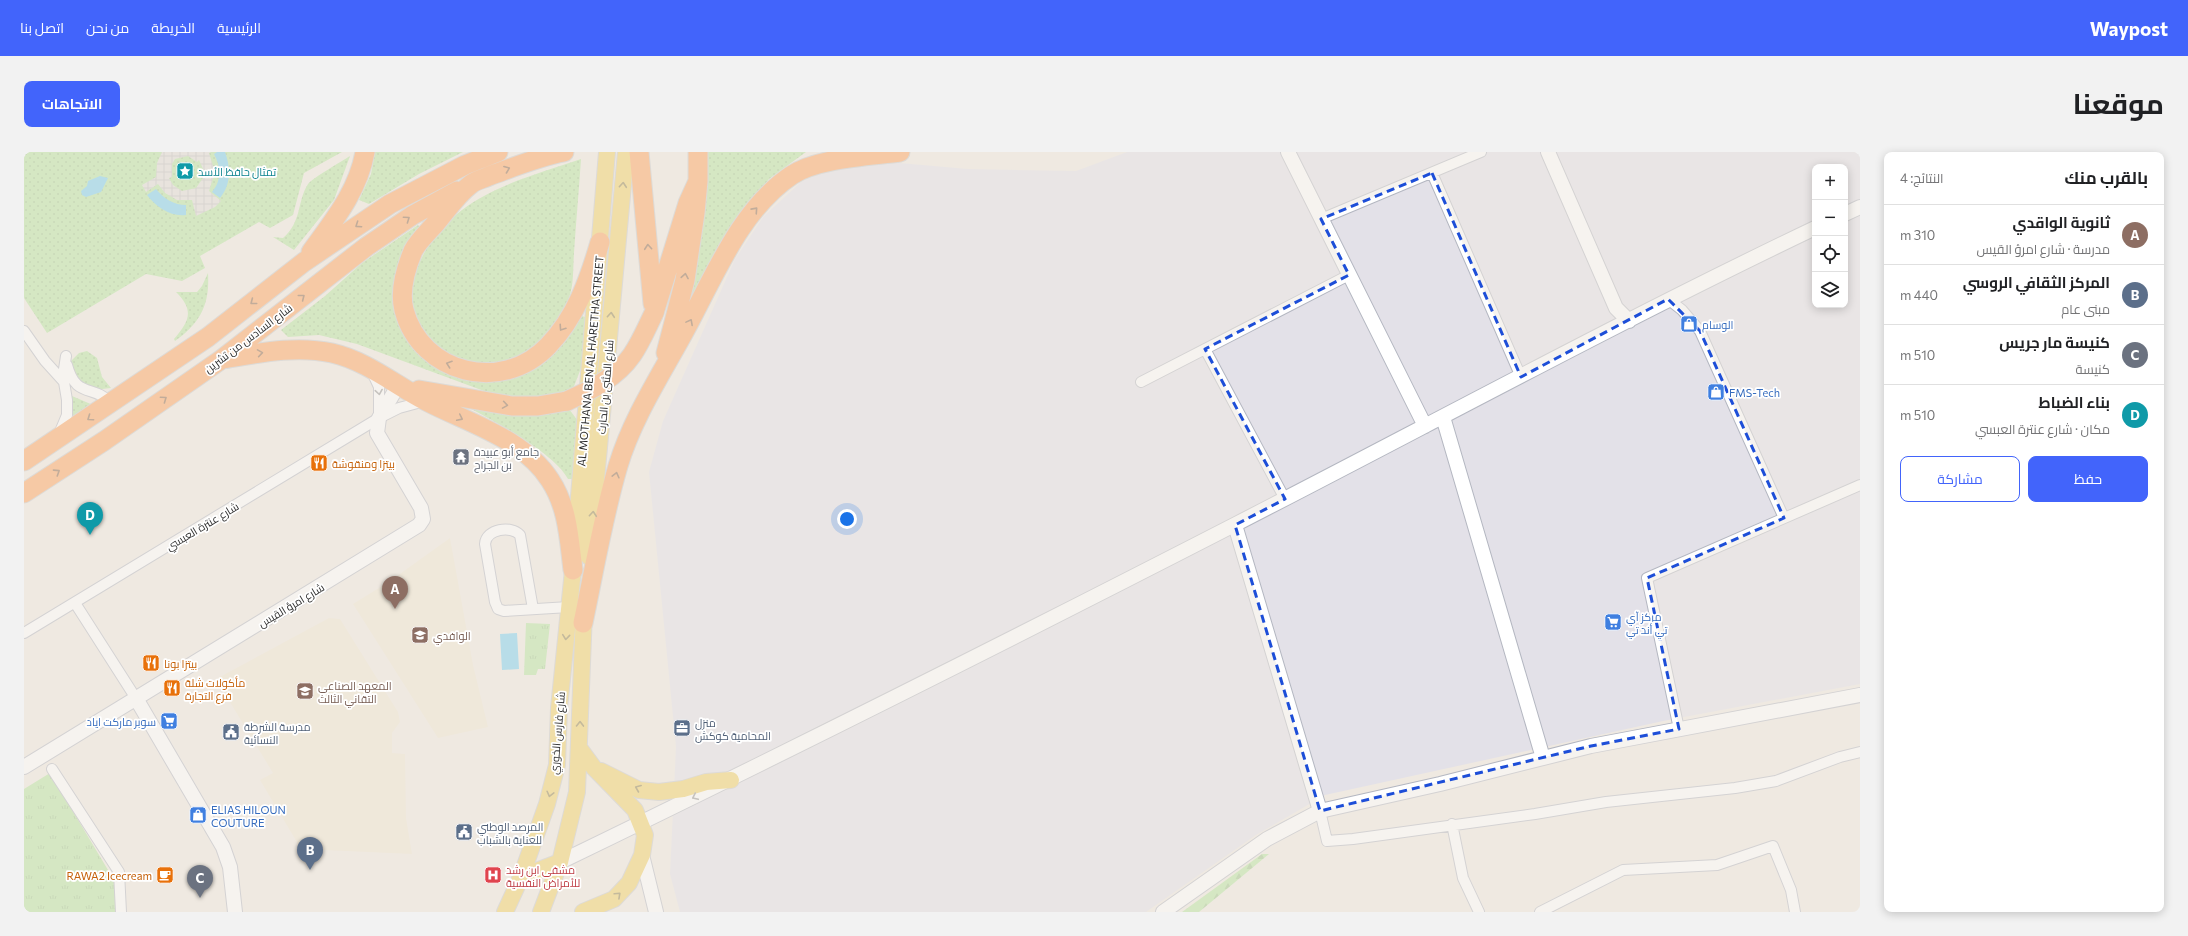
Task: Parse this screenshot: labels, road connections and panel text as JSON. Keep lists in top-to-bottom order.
{
  "streets": {
    "highway": ["شارع السادس من تشرين"],
    "main road": ["AL MOTHANA BEN AL HARETHA STREET", "شارع المثنى بن الحارث", "شارع فارس الخوري"],
    "street": ["شارع عنترة العبسي", "شارع امرؤ القيس"]
  },
  "crossings": [
    ["AL MOTHANA BEN AL HARETHA STREET", "شارع فارس الخوري"],
    ["شارع المثنى بن الحارث", "شارع فارس الخوري"],
    ["شارع عنترة العبسي", "شارع امرؤ القيس"]
  ],
  "one_way": ["شارع المثنى بن الحارث"],
  "places": {
    "place": ["تمثال حافظ الأسد"],
    "shop": ["الوسام", "FMS-Tech", "ELIAS HILOUN COUTURE"],
    "temple": ["جامع أبو عبيدة بن الجراح"],
    "restaurant": ["بيتزا ومنقوشة", "بيتزا بونا", "مأكولات شلة فرع التجارة"],
    "supermarket": ["مركز آي تي أند تي", "سوبر ماركت اياد"],
    "school or university": ["الوافدي", "المعهد الصناعي التقاني الثالث"],
    "office": ["منزل المحامية كوكش"],
    "public building": ["مدرسة الشرطة النسائية", "المرصد الوطني للعناية بالشباب"],
    "cafe": ["RAWA2 Icecream"],
    "hospital": ["مشفى ابن رشد للأمراض النفسية"]
  },
  "page": {
    "header": "Waypost",
    "nav": [
      "الرئيسية",
      "الخريطة",
      "من نحن",
      "اتصل بنا"
    ],
    "title": "موقعنا",
    "buttons": [
      "الاتجاهات",
      ["حفظ", "مشاركة"]
    ],
    "heading": ["بالقرب منك", "النتائج: 4"],
    "map_buttons": ["+", "−"],
    "list": [
      {
        "mark": "A",
        "name": "ثانوية الواقدي",
        "note": "مدرسة · شارع امرؤ القيس",
        "value": "310 m"
      },
      {
        "mark": "B",
        "name": "المركز الثقافي الروسي",
        "note": "مبنى عام",
        "value": "440 m"
      },
      {
        "mark": "C",
        "name": "كنيسة مار جريس",
        "note": "كنيسة",
        "value": "510 m"
      },
      {
        "mark": "D",
        "name": "بناء الضباط",
        "note": "مكان · شارع عنترة العبسي",
        "value": "510 m"
      }
    ],
    "pins": [
      "D",
      "A",
      "B",
      "C"
    ]
  }
}
